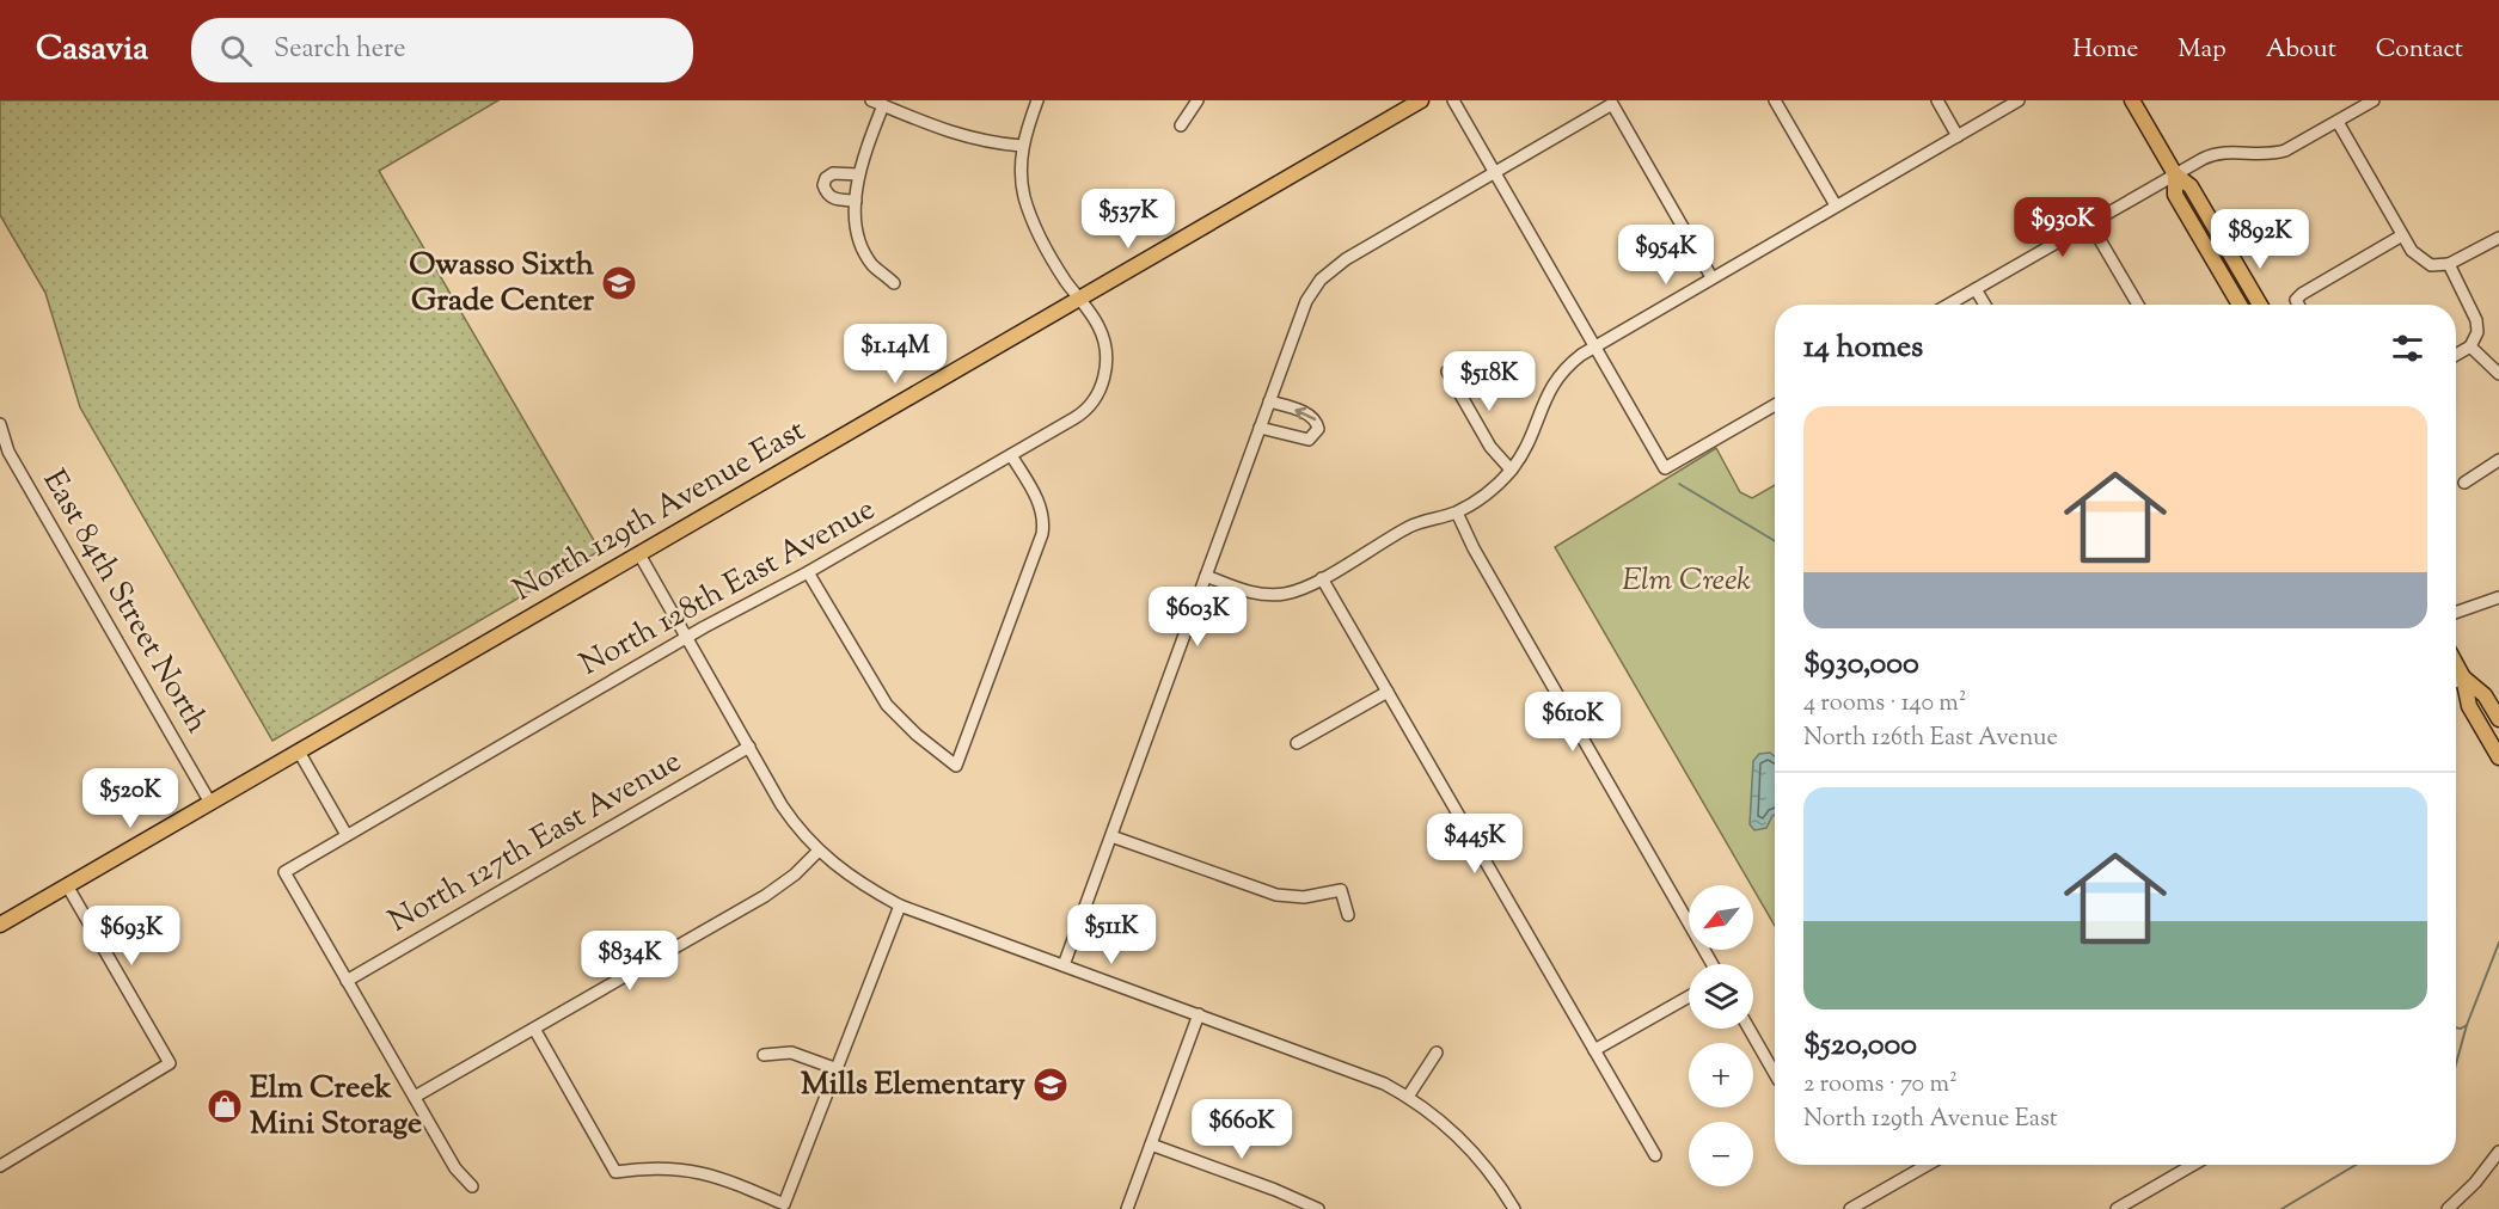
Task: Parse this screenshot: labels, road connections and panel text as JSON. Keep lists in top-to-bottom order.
{
  "streets": {
    "main road": ["North 129th Avenue East"],
    "street": ["North 128th East Avenue", "East 84th Street North", "North 127th East Avenue"]
  },
  "crossings": [
    ["North 129th Avenue East", "North 128th East Avenue"],
    ["North 129th Avenue East", "East 84th Street North"],
    ["North 128th East Avenue", "North 127th East Avenue"]
  ],
  "parks": ["Elm Creek"],
  "places": {
    "school or university": ["Owasso Sixth Grade Center", "Mills Elementary"],
    "shop": ["Elm Creek Mini Storage"]
  },
  "north": "bottom left",
  "page": {
    "header": "Casavia",
    "search": "Search here",
    "nav": [
      "Home",
      "Map",
      "About",
      "Contact"
    ],
    "price": [
      "$537K",
      "$930K",
      "$892K",
      "$954K",
      "$1.14M",
      "$518K",
      "$603K",
      "$610K",
      "$520K",
      "$445K",
      "$511K",
      "$693K",
      "$834K",
      "$660K"
    ],
    "heading": "14 homes",
    "list": [
      {
        "name": "$930,000",
        "note": "4 rooms · 140 m² · North 126th East Avenue"
      },
      {
        "name": "$520,000",
        "note": "2 rooms · 70 m² · North 129th Avenue East"
      }
    ],
    "map_buttons": ["+", "−"]
  }
}
